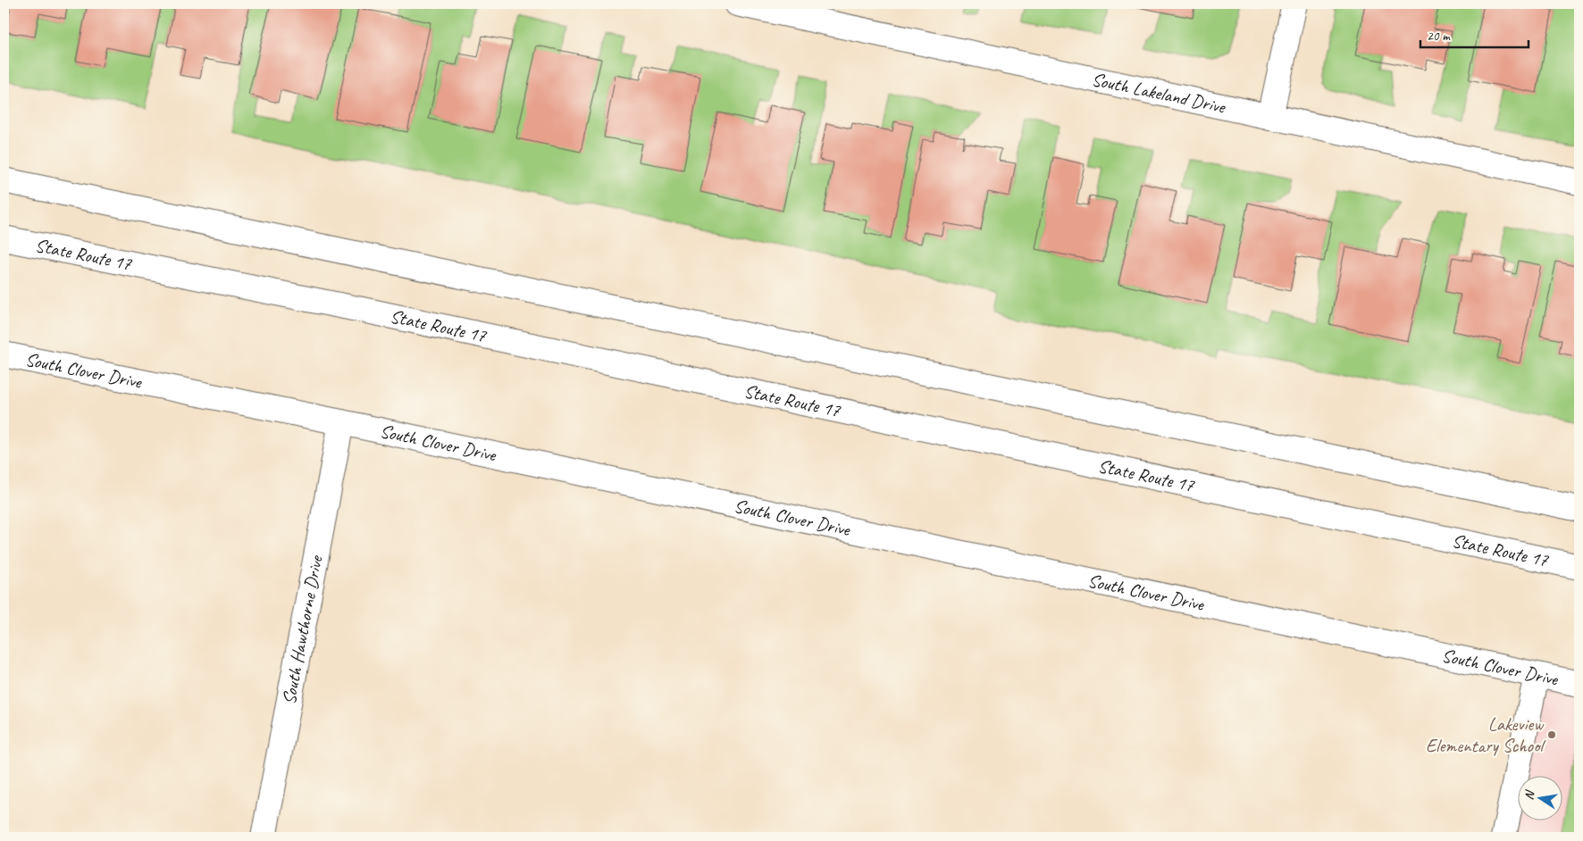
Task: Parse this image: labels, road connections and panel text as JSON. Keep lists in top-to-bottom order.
{
  "streets": {
    "main road": [
      "South Lakeland Drive",
      "State Route 17",
      "South Clover Drive",
      "South Hawthorne Drive"
    ]
  },
  "crossings": [
    ["South Clover Drive", "South Hawthorne Drive"]
  ],
  "places": ["Lakeview Elementary School"],
  "scale_bar": "20 m",
  "north": "left"
}
